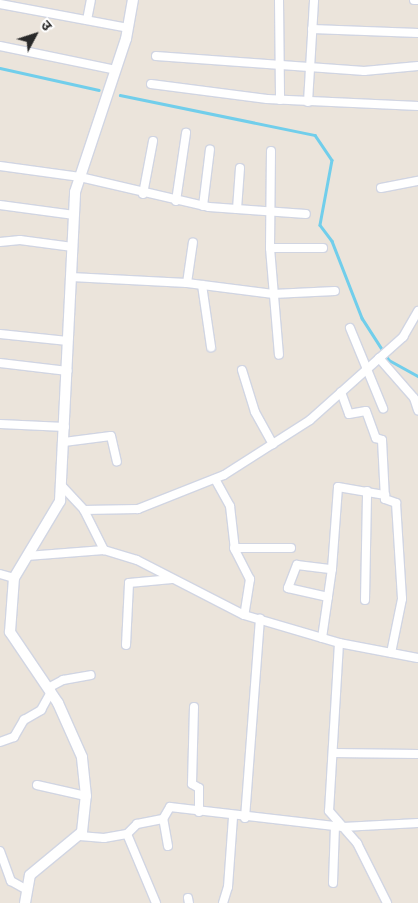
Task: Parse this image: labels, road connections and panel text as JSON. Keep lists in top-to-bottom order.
{
  "north": "top right"
}
